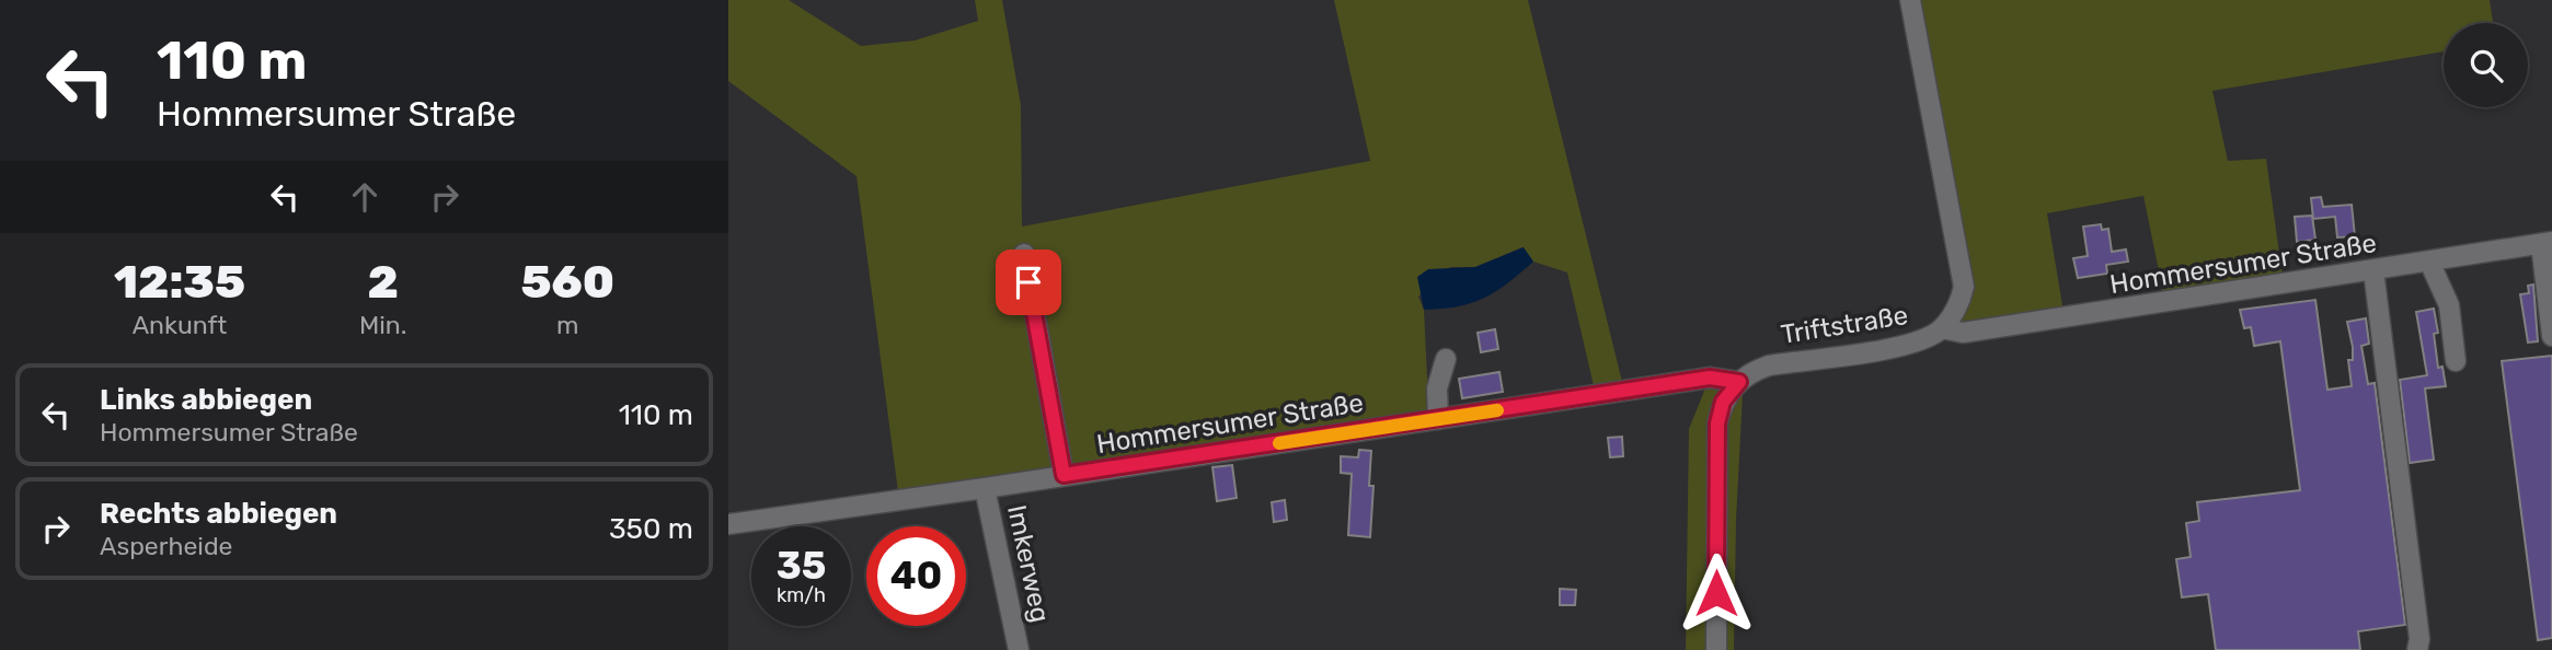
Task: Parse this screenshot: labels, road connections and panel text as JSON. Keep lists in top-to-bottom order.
{
  "streets": {
    "street": ["Hommersumer Straße", "Triftstraße", "Imkerweg"]
  },
  "crossings": [
    ["Hommersumer Straße", "Triftstraße"],
    ["Hommersumer Straße", "Imkerweg"]
  ],
  "page": {
    "turn": ["110 m", "Hommersumer Straße"],
    "eta": [
      "12:35",
      "Ankunft",
      "2",
      "Min.",
      "560",
      "m"
    ],
    "list": [
      {
        "name": "Links abbiegen",
        "note": "Hommersumer Straße",
        "value": "110 m"
      },
      {
        "name": "Rechts abbiegen",
        "note": "Asperheide",
        "value": "350 m"
      }
    ],
    "speed": "35 km/h",
    "limit": "40"
  }
}
